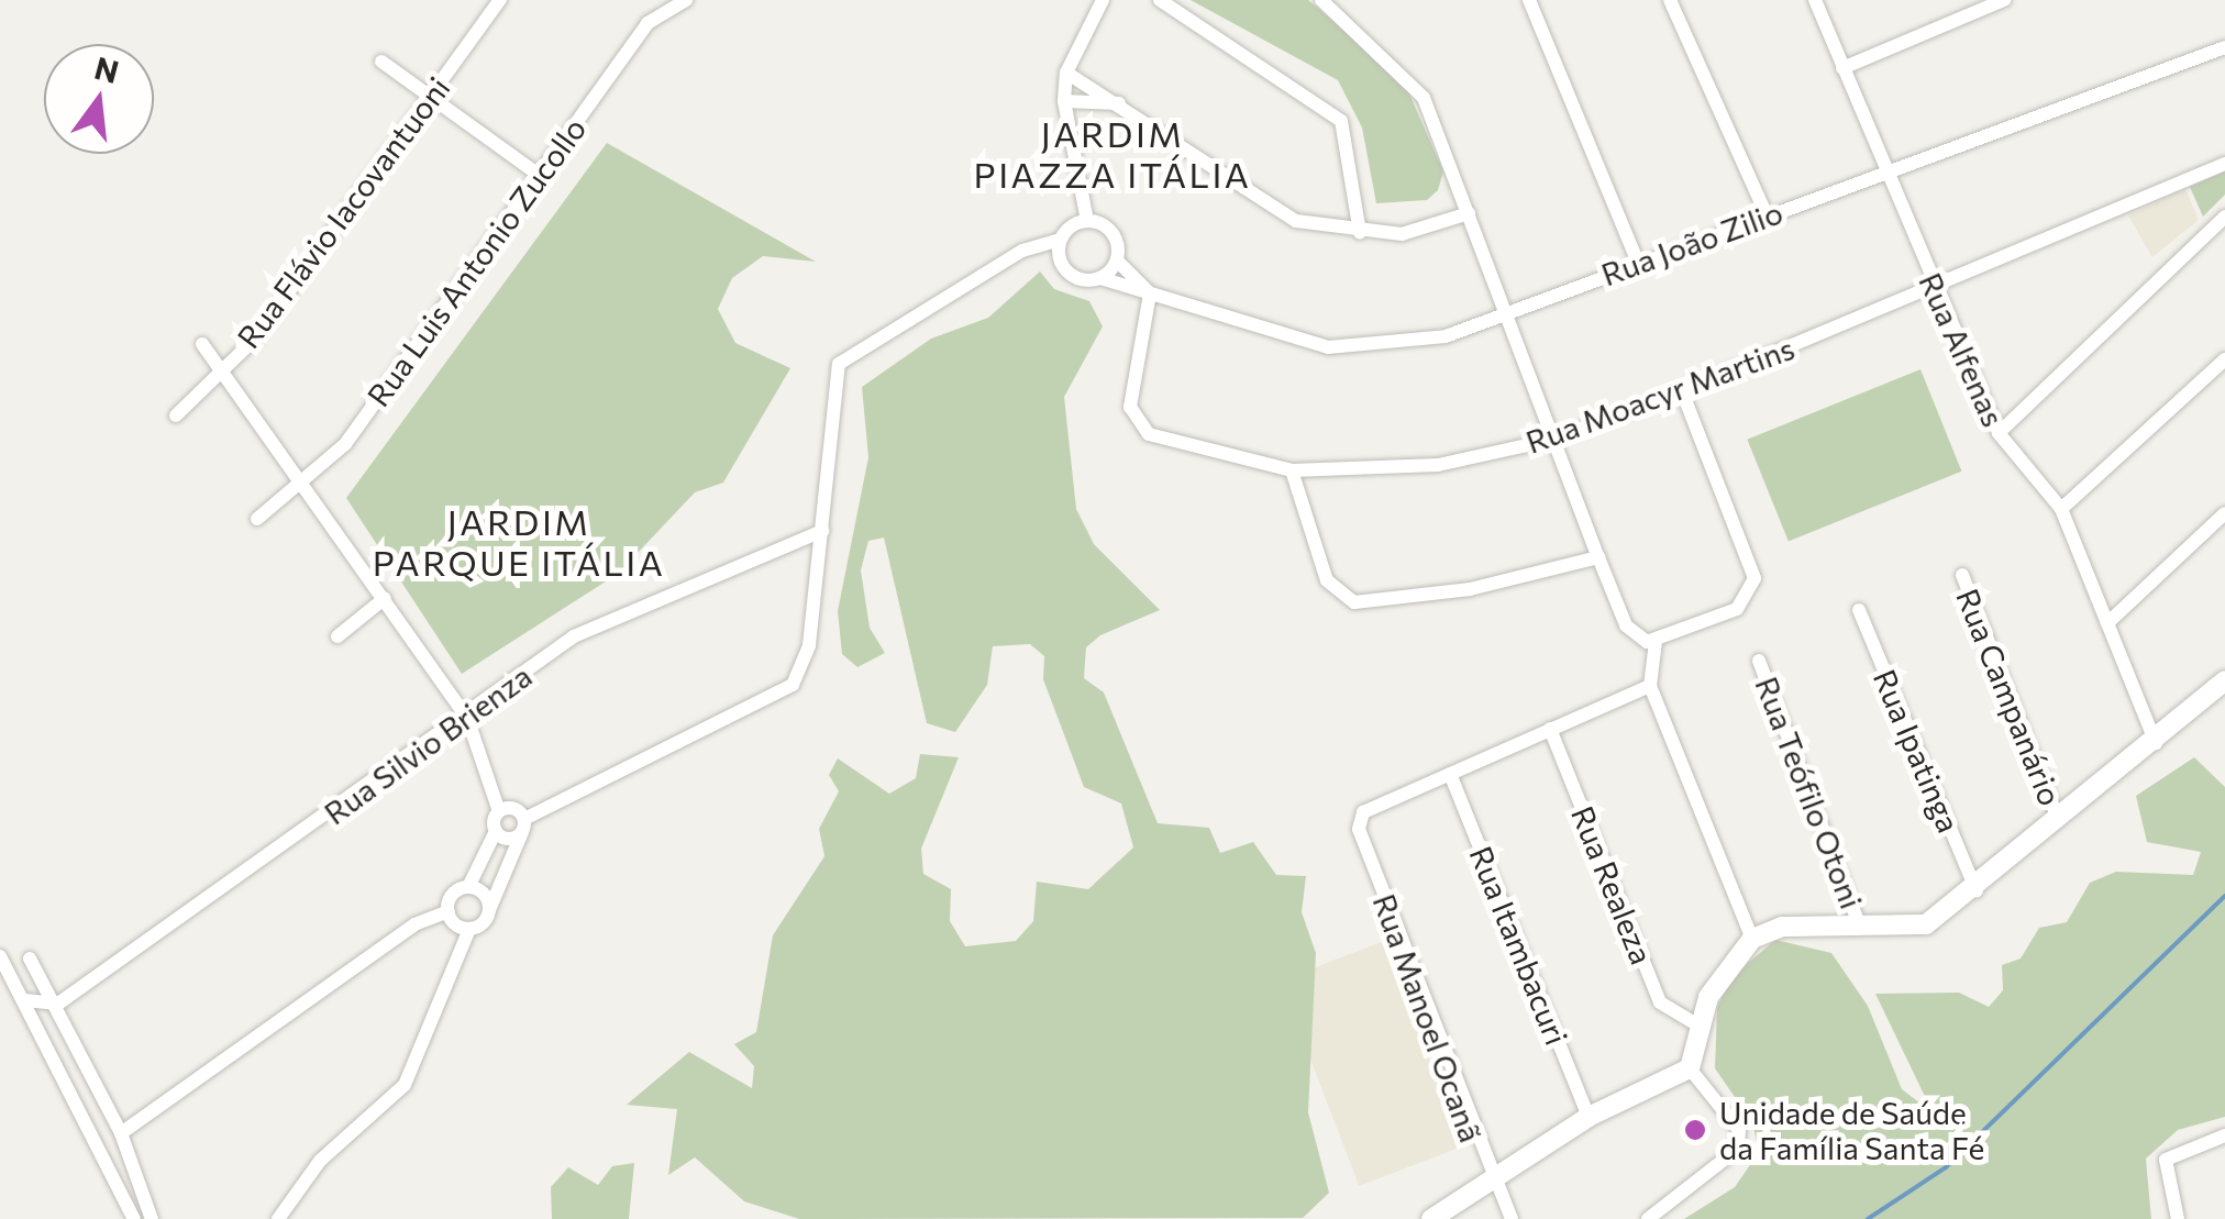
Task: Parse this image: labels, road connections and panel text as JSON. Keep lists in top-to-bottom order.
{
  "streets": {
    "street": [
      "Rua Flávio Iacovantuoni",
      "Rua João Zilio",
      "Rua Luis Antonio Zucollo",
      "Rua Alfenas",
      "Rua Moacyr Martins",
      "Rua Campanário",
      "Rua Silvio Brienza",
      "Rua Ipatinga",
      "Rua Teófilo Otoni",
      "Rua Realeza",
      "Rua Itambacuri",
      "Rua Manoel Ocanã"
    ]
  },
  "crossings": [
    ["Rua João Zilio", "Rua Alfenas"],
    ["Rua João Zilio", "Rua Moacyr Martins"],
    ["Rua Alfenas", "Rua Moacyr Martins"],
    ["Rua Itambacuri", "Rua Manoel Ocanã"]
  ],
  "districts": ["JARDIM PIAZZA ITÁLIA", "JARDIM PARQUE ITÁLIA"],
  "places": ["Unidade de Saúde da Família Santa Fé"],
  "north": "top"
}
